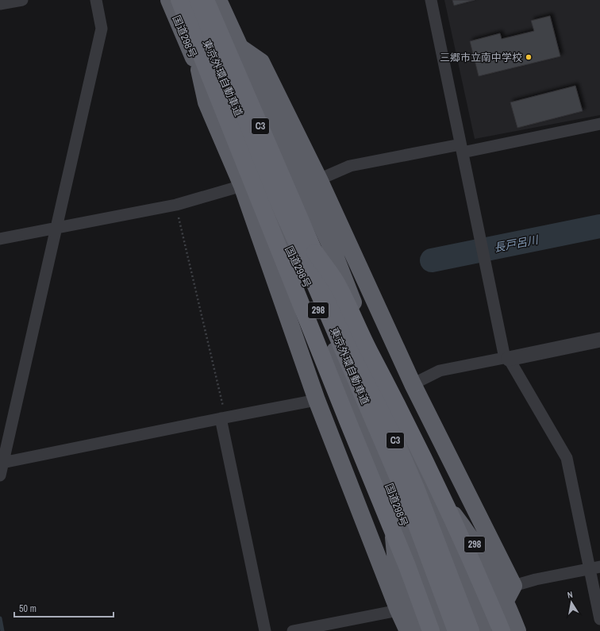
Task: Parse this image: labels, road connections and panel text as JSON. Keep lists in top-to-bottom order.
{
  "streets": {
    "highway": [
      "国道298号",
      "東京外環自動車道",
      "C3",
      "298"
    ]
  },
  "crossings": [
    ["国道298号", "298"]
  ],
  "water": ["長戸呂川"],
  "places": ["三郷市立南中学校"],
  "scale_bar": "50 m",
  "north": "top"
}
